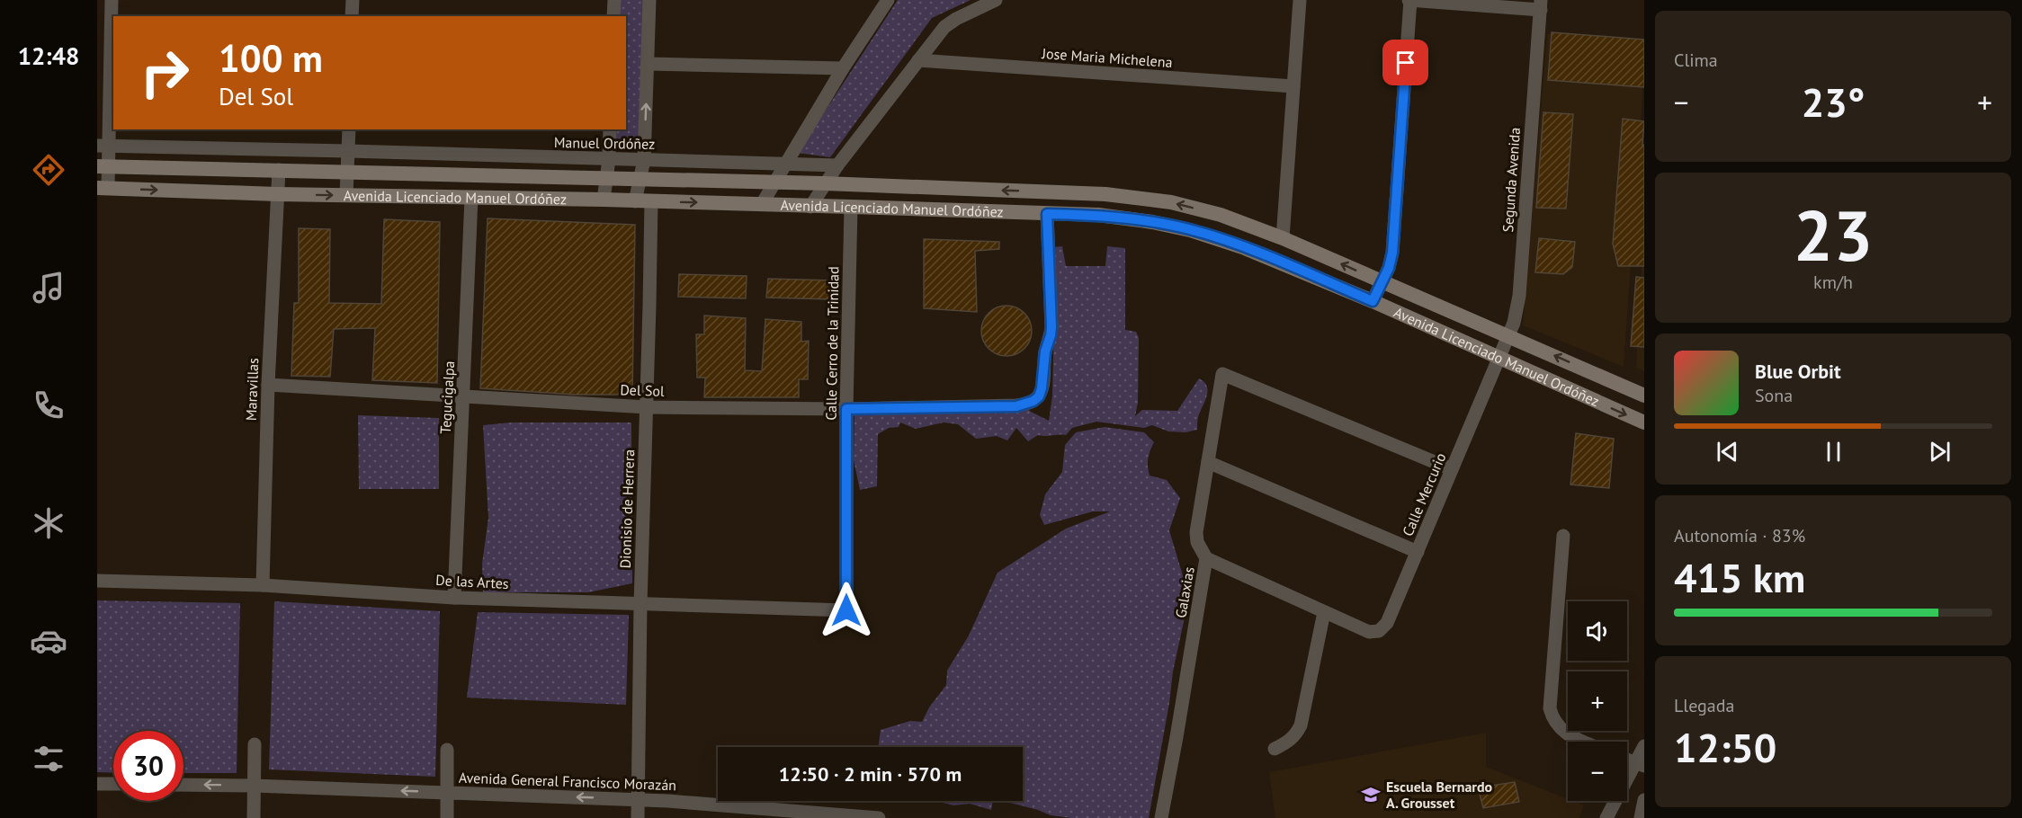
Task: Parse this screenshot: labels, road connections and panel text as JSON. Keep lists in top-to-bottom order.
{
  "streets": {
    "main road": ["Avenida Licenciado Manuel Ordóñez"],
    "street": [
      "Jose Maria Michelena",
      "Manuel Ordóñez",
      "Segunda Avenida",
      "Calle Cerro de la Trinidad",
      "Maravillas",
      "Del Sol",
      "Tegucigalpa",
      "Calle Mercurio",
      "Dionisio de Herrera",
      "De las Artes",
      "Galaxias",
      "Avenida General Francisco Morazán"
    ]
  },
  "crossings": [
    ["Segunda Avenida", "Avenida Licenciado Manuel Ordóñez"],
    ["Segunda Avenida", "Calle Mercurio"],
    ["Avenida Licenciado Manuel Ordóñez", "Calle Cerro de la Trinidad"],
    ["Avenida Licenciado Manuel Ordóñez", "Maravillas"],
    ["Avenida Licenciado Manuel Ordóñez", "Del Sol"],
    ["Avenida Licenciado Manuel Ordóñez", "Tegucigalpa"],
    ["Avenida Licenciado Manuel Ordóñez", "Calle Mercurio"],
    ["Avenida Licenciado Manuel Ordóñez", "Dionisio de Herrera"],
    ["Calle Cerro de la Trinidad", "Del Sol"],
    ["Calle Cerro de la Trinidad", "De las Artes"],
    ["Maravillas", "Del Sol"],
    ["Maravillas", "De las Artes"],
    ["Del Sol", "Tegucigalpa"],
    ["Del Sol", "Dionisio de Herrera"],
    ["Tegucigalpa", "De las Artes"],
    ["Calle Mercurio", "Galaxias"],
    ["Dionisio de Herrera", "De las Artes"],
    ["Dionisio de Herrera", "Avenida General Francisco Morazán"]
  ],
  "one_way": ["Avenida General Francisco Morazán"],
  "places": {
    "school or university": ["Escuela Bernardo A. Grousset"]
  },
  "page": {
    "tabs": "12:48",
    "tile": [
      "Clima",
      ["23", "km/h"],
      ["Autonomía · 83%", "415 km"],
      ["Llegada", "12:50"]
    ],
    "turn": ["100 m", "Del Sol"],
    "heat": ["−", "23°", "+"],
    "song": ["Blue Orbit", "Sona"],
    "map_buttons": ["+", "−"],
    "limit": "30",
    "trip": "12:50 · 2 min · 570 m"
  }
}
